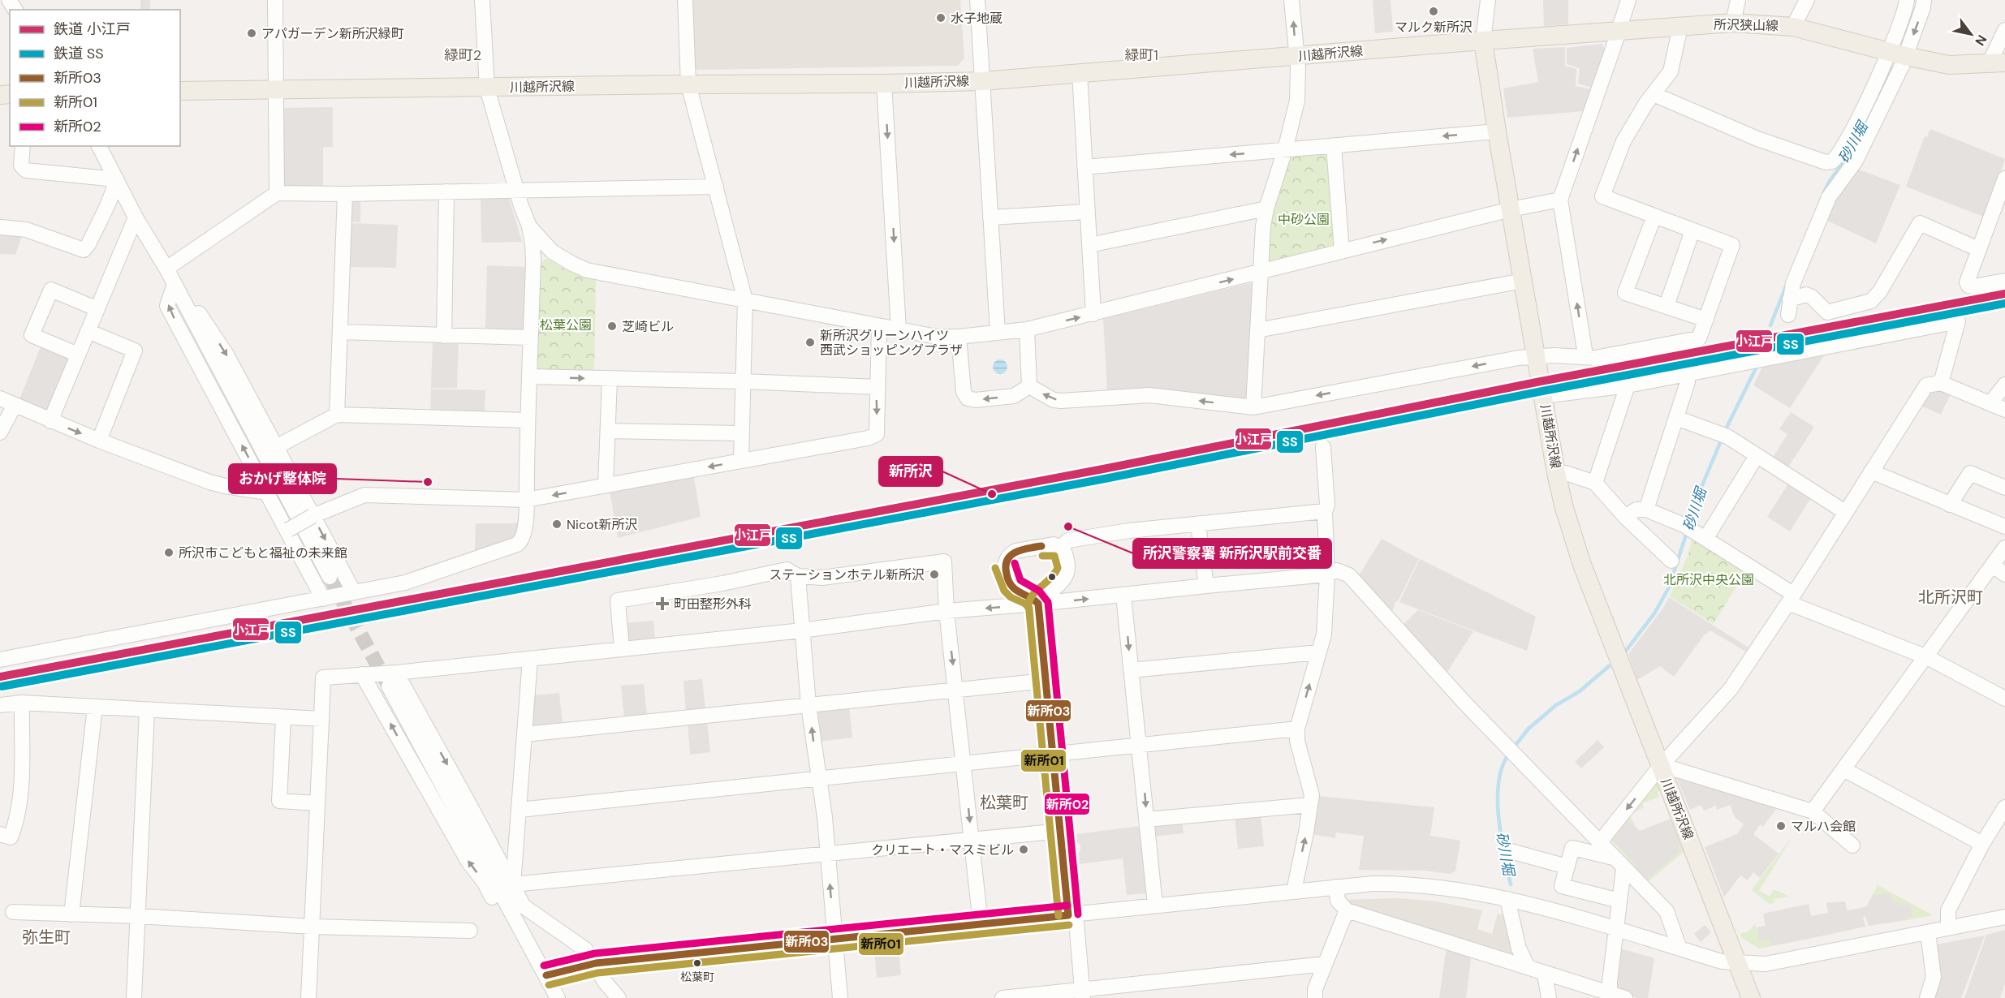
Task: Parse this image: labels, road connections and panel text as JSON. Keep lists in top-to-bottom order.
{
  "streets": {
    "main road": ["所沢狭山線", "川越所沢線"]
  },
  "crossings": [
    ["所沢狭山線", "川越所沢線"]
  ],
  "districts": [
    "緑町2",
    "緑町1",
    "北所沢町",
    "松葉町",
    "弥生町"
  ],
  "water": ["砂川堀"],
  "parks": ["中砂公園", "松葉公園", "北所沢中央公園"],
  "places": {
    "other": [
      "マルク新所沢",
      "水子地蔵",
      "アパガーデン新所沢緑町",
      "芝崎ビル",
      "新所沢グリーンハイツ 西武ショッピングプラザ",
      "おかげ整体院",
      "新所沢",
      "Nicot新所沢",
      "所沢警察署 新所沢駅前交番",
      "所沢市こどもと福祉の未来館",
      "ステーションホテル新所沢",
      "マルハ会館",
      "クリエート・マスミビル",
      "松葉町"
    ],
    "health": ["町田整形外科"]
  },
  "lines": [
    "rail line 小江戸",
    "rail line SS",
    "transit line 新所03",
    "transit line 新所01",
    "transit line 新所02"
  ],
  "legend": [
    "鉄道 小江戸",
    "鉄道 SS",
    "新所03",
    "新所01",
    "新所02"
  ],
  "north": "bottom right"
}
